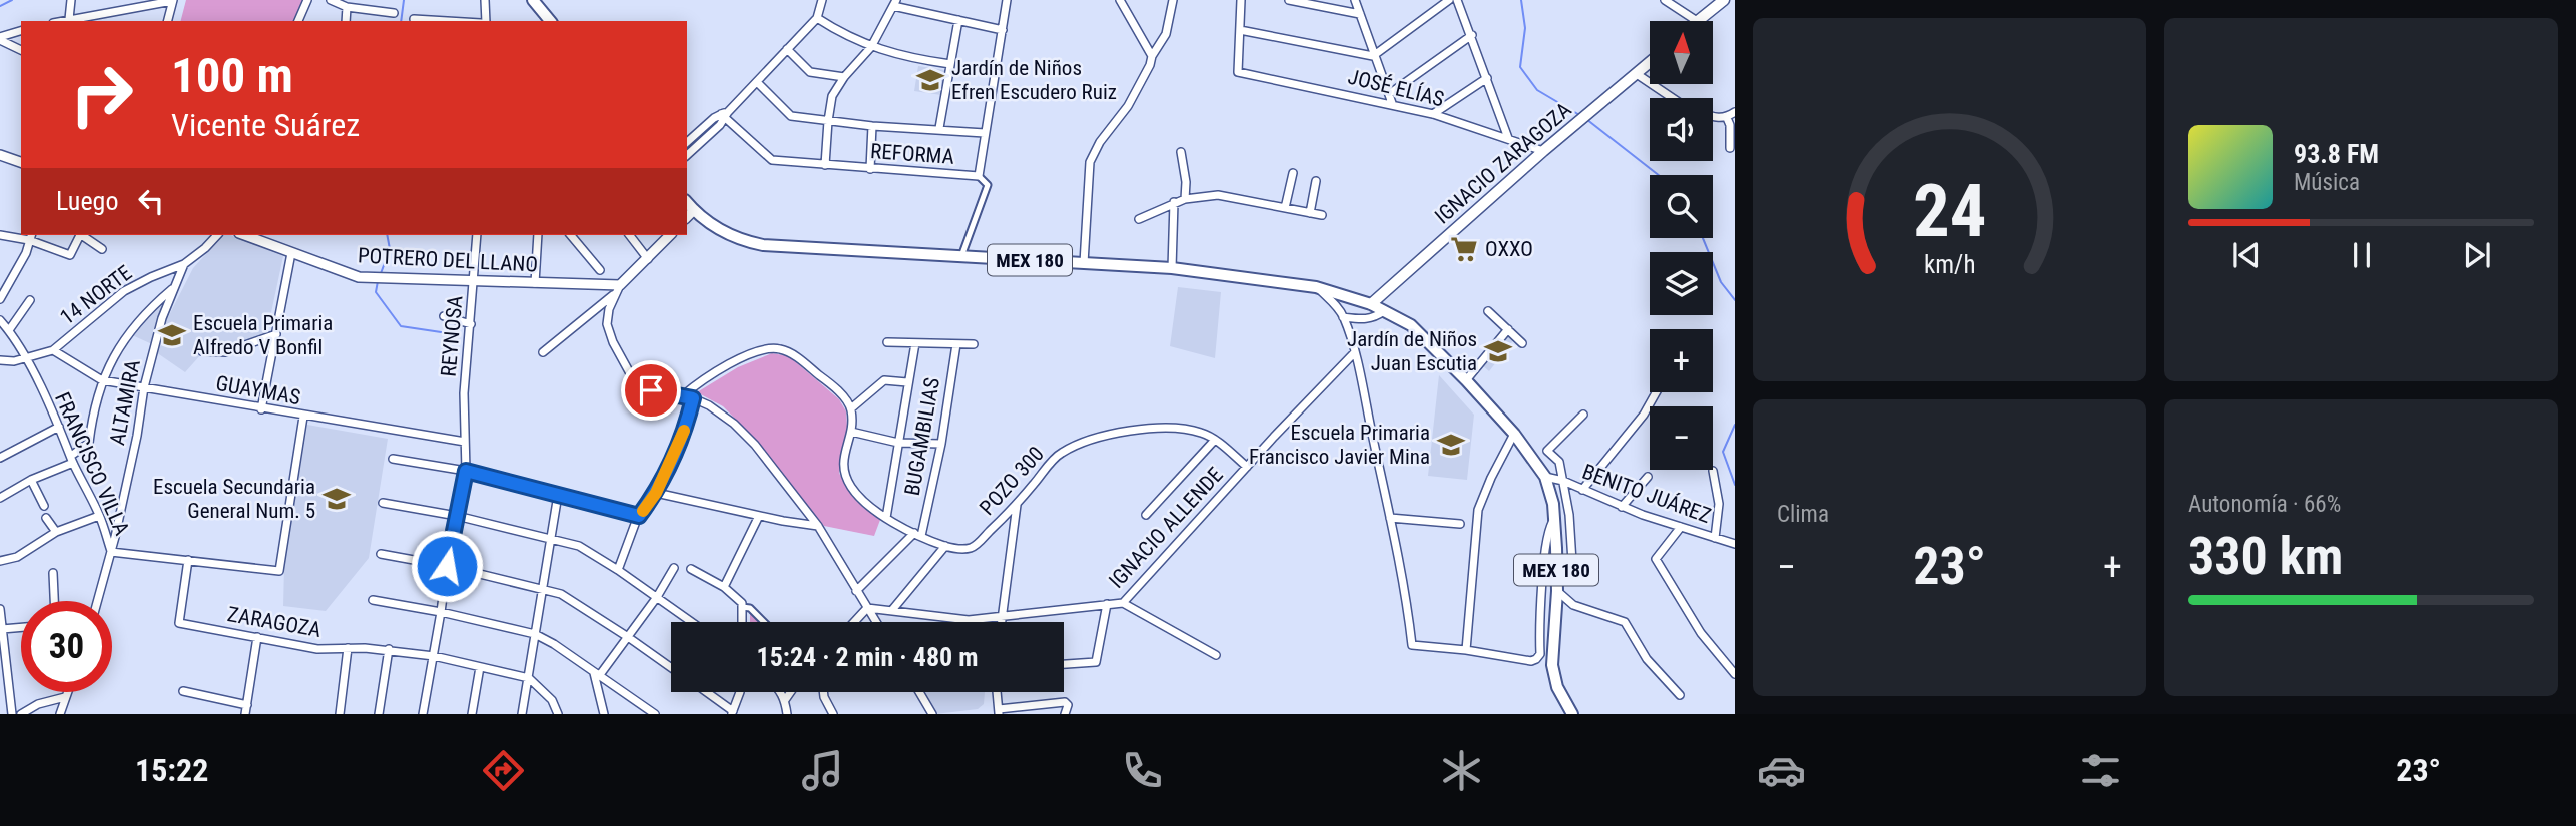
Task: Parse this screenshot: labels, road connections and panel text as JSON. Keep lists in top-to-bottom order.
{
  "streets": {
    "main road": ["IGNACIO ZARAGOZA", "MEX 180"],
    "street": [
      "JOSÉ ELÍAS",
      "REFORMA",
      "POTRERO DEL LLANO",
      "14 NORTE",
      "REYNOSA",
      "GUAYMAS",
      "ALTAMIRA",
      "BUGAMBILIAS",
      "FRANCISCO VILLA",
      "POZO 300",
      "BENITO JUÁREZ",
      "IGNACIO ALLENDE",
      "ZARAGOZA"
    ]
  },
  "crossings": [
    ["JOSÉ ELÍAS", "IGNACIO ZARAGOZA"],
    ["IGNACIO ZARAGOZA", "MEX 180"],
    ["POTRERO DEL LLANO", "REYNOSA"],
    ["MEX 180", "BENITO JUÁREZ"],
    ["14 NORTE", "GUAYMAS"],
    ["14 NORTE", "ALTAMIRA"],
    ["14 NORTE", "FRANCISCO VILLA"],
    ["REYNOSA", "GUAYMAS"],
    ["REYNOSA", "ZARAGOZA"],
    ["GUAYMAS", "ALTAMIRA"],
    ["ALTAMIRA", "FRANCISCO VILLA"],
    ["BUGAMBILIAS", "POZO 300"],
    ["POZO 300", "IGNACIO ALLENDE"]
  ],
  "places": {
    "school or university": [
      "Jardín de Niños Efren Escudero Ruiz",
      "Escuela Primaria Alfredo V Bonfil",
      "Jardín de Niños Juan Escutia",
      "Escuela Primaria Francisco Javier Mina",
      "Escuela Secundaria General Num. 5"
    ],
    "supermarket": ["OXXO"]
  },
  "north": "top",
  "page": {
    "map_buttons": ["+", "−"],
    "turn": ["100 m", "Vicente Suárez"],
    "song": ["93.8 FM", "Música"],
    "then": "Luego",
    "tile": [
      "Clima",
      ["Autonomía · 66%", "330 km"]
    ],
    "heat": ["−", "23°", "+"],
    "limit": "30",
    "trip": "15:24 · 2 min · 480 m",
    "tabs": ["15:22", "23°"],
    "gauge": ["24", "km/h"]
  }
}
